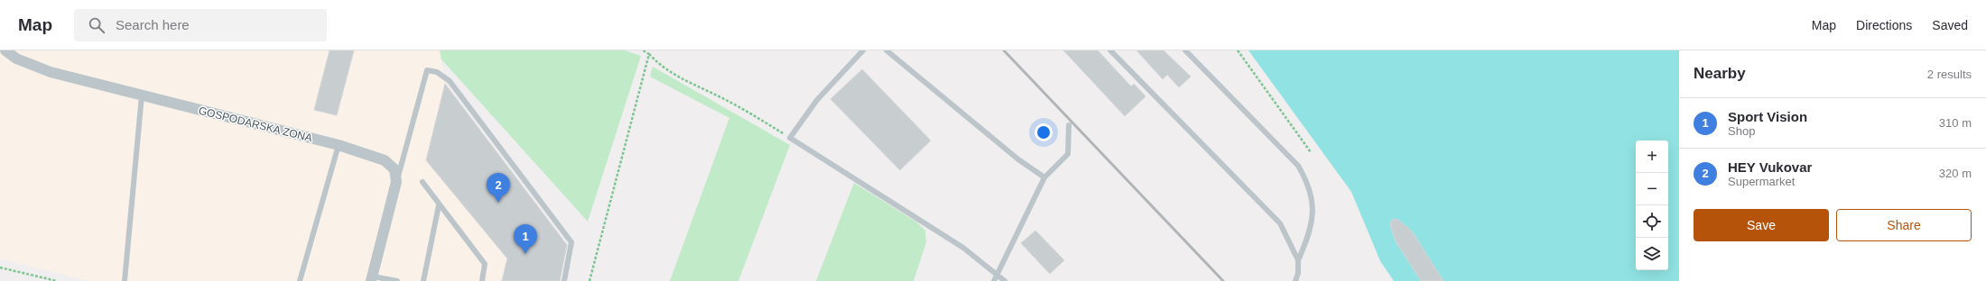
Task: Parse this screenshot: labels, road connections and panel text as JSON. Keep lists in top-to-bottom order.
{
  "streets": {
    "street": ["GOSPODARSKA ZONA"]
  },
  "page": {
    "header": "Map",
    "search": "Search here",
    "nav": ["Map", "Directions", "Saved"],
    "heading": ["Nearby", "2 results"],
    "list": [
      {
        "mark": "1",
        "name": "Sport Vision",
        "note": "Shop",
        "value": "310 m"
      },
      {
        "mark": "2",
        "name": "HEY Vukovar",
        "note": "Supermarket",
        "value": "320 m"
      }
    ],
    "map_buttons": ["+", "−"],
    "pins": ["2", "1"],
    "buttons": ["Save", "Share"]
  }
}
